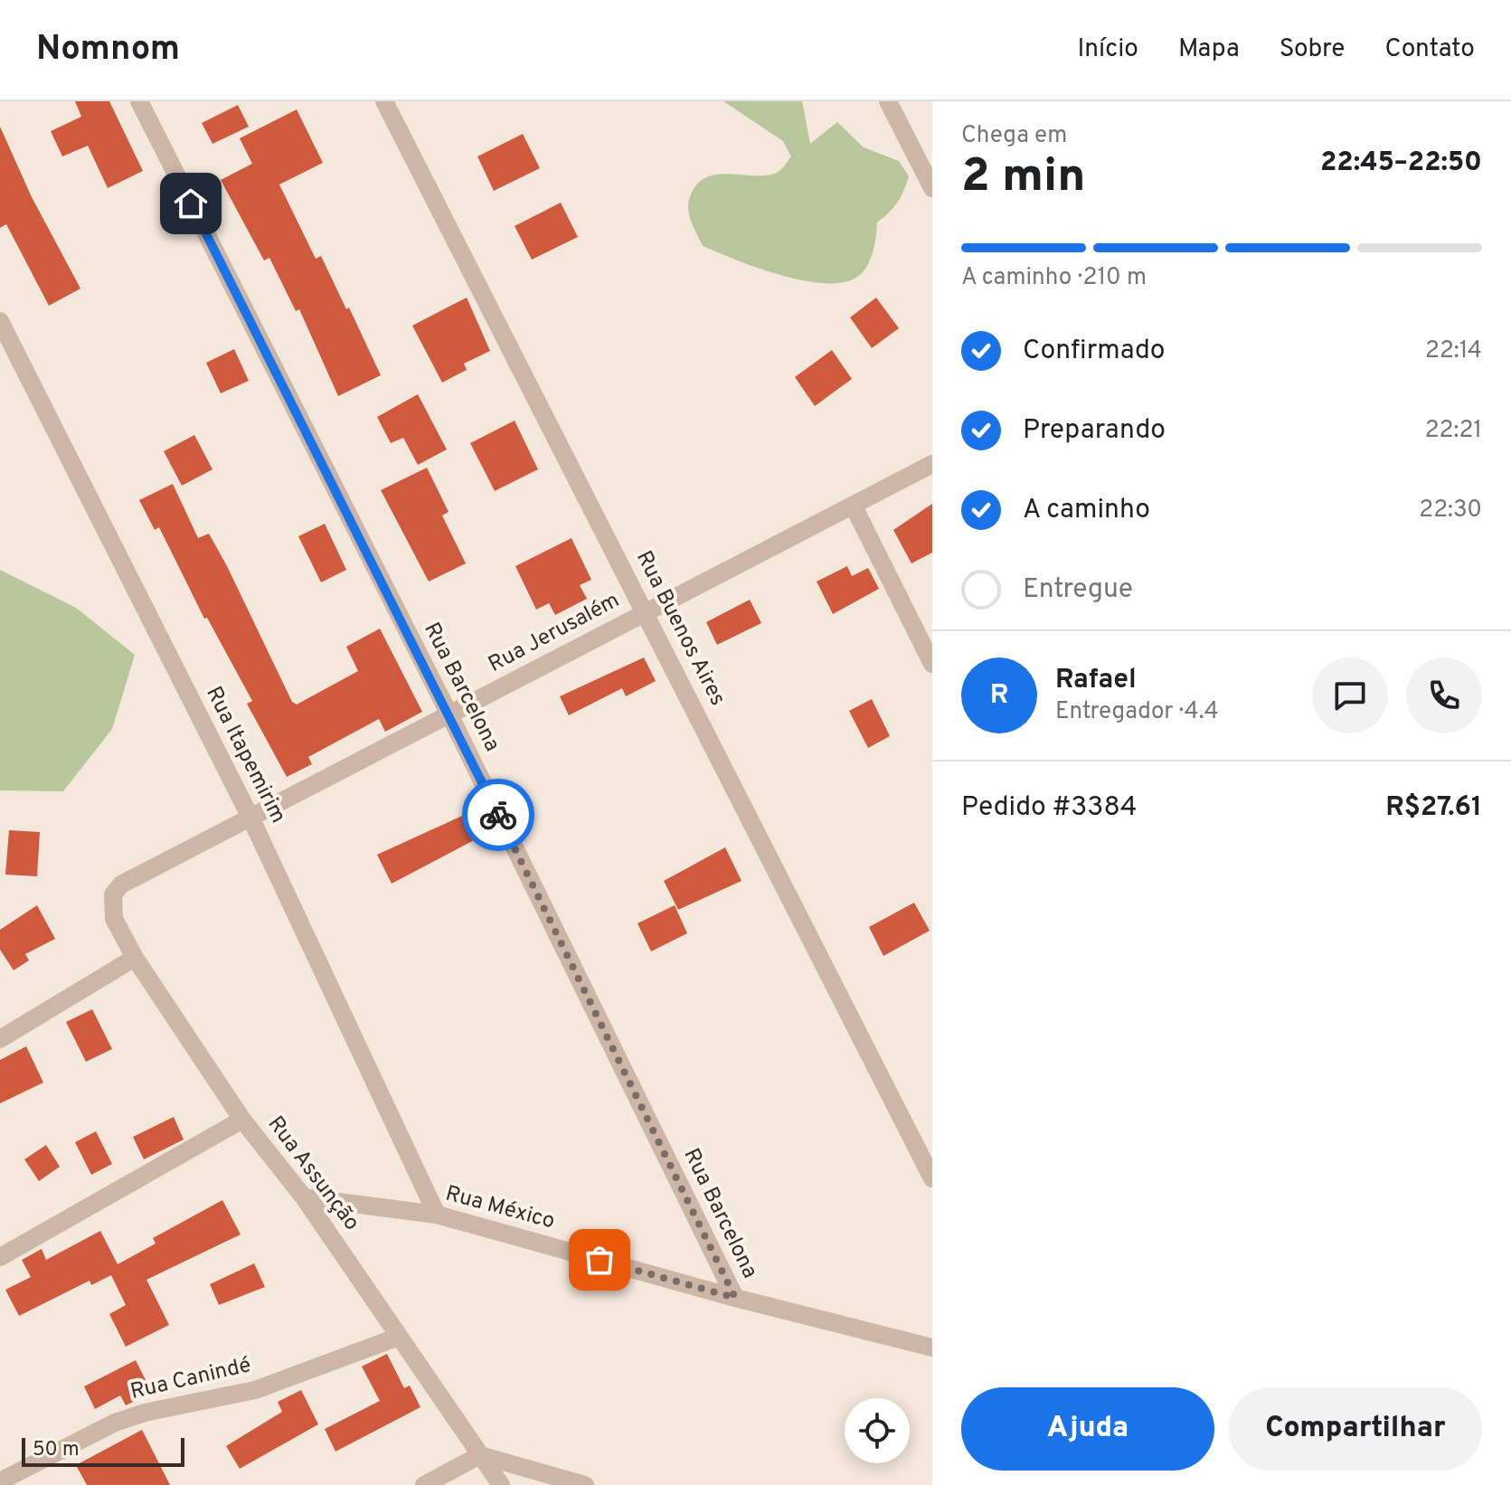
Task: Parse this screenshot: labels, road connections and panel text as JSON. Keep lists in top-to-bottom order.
{
  "streets": {
    "street": [
      "Rua Buenos Aires",
      "Rua Jerusalém",
      "Rua Barcelona",
      "Rua Itapemirim",
      "Rua Assunção",
      "Rua México",
      "Rua Canindé"
    ]
  },
  "crossings": [
    ["Rua Buenos Aires", "Rua Jerusalém"],
    ["Rua Jerusalém", "Rua Barcelona"],
    ["Rua Jerusalém", "Rua Itapemirim"],
    ["Rua Jerusalém", "Rua Assunção"],
    ["Rua Barcelona", "Rua México"],
    ["Rua Itapemirim", "Rua México"],
    ["Rua Assunção", "Rua México"],
    ["Rua Assunção", "Rua Canindé"]
  ],
  "scale_bar": "50 m",
  "page": {
    "header": "Nomnom",
    "nav": [
      "Início",
      "Mapa",
      "Sobre",
      "Contato"
    ],
    "heading": ["2 min", "Chega em", "22:45–22:50"],
    "panel": [
      "Rafael",
      "Entregador · 4.4",
      "Pedido #3384",
      "R$27.61"
    ],
    "bar": "A caminho · 210 m",
    "list": [
      ["Confirmado", "22:14"],
      ["Preparando", "22:21"],
      ["A caminho", "22:30"],
      "Entregue"
    ],
    "round": "R",
    "buttons": ["Ajuda", "Compartilhar"],
    "scale": "50 m"
  }
}
